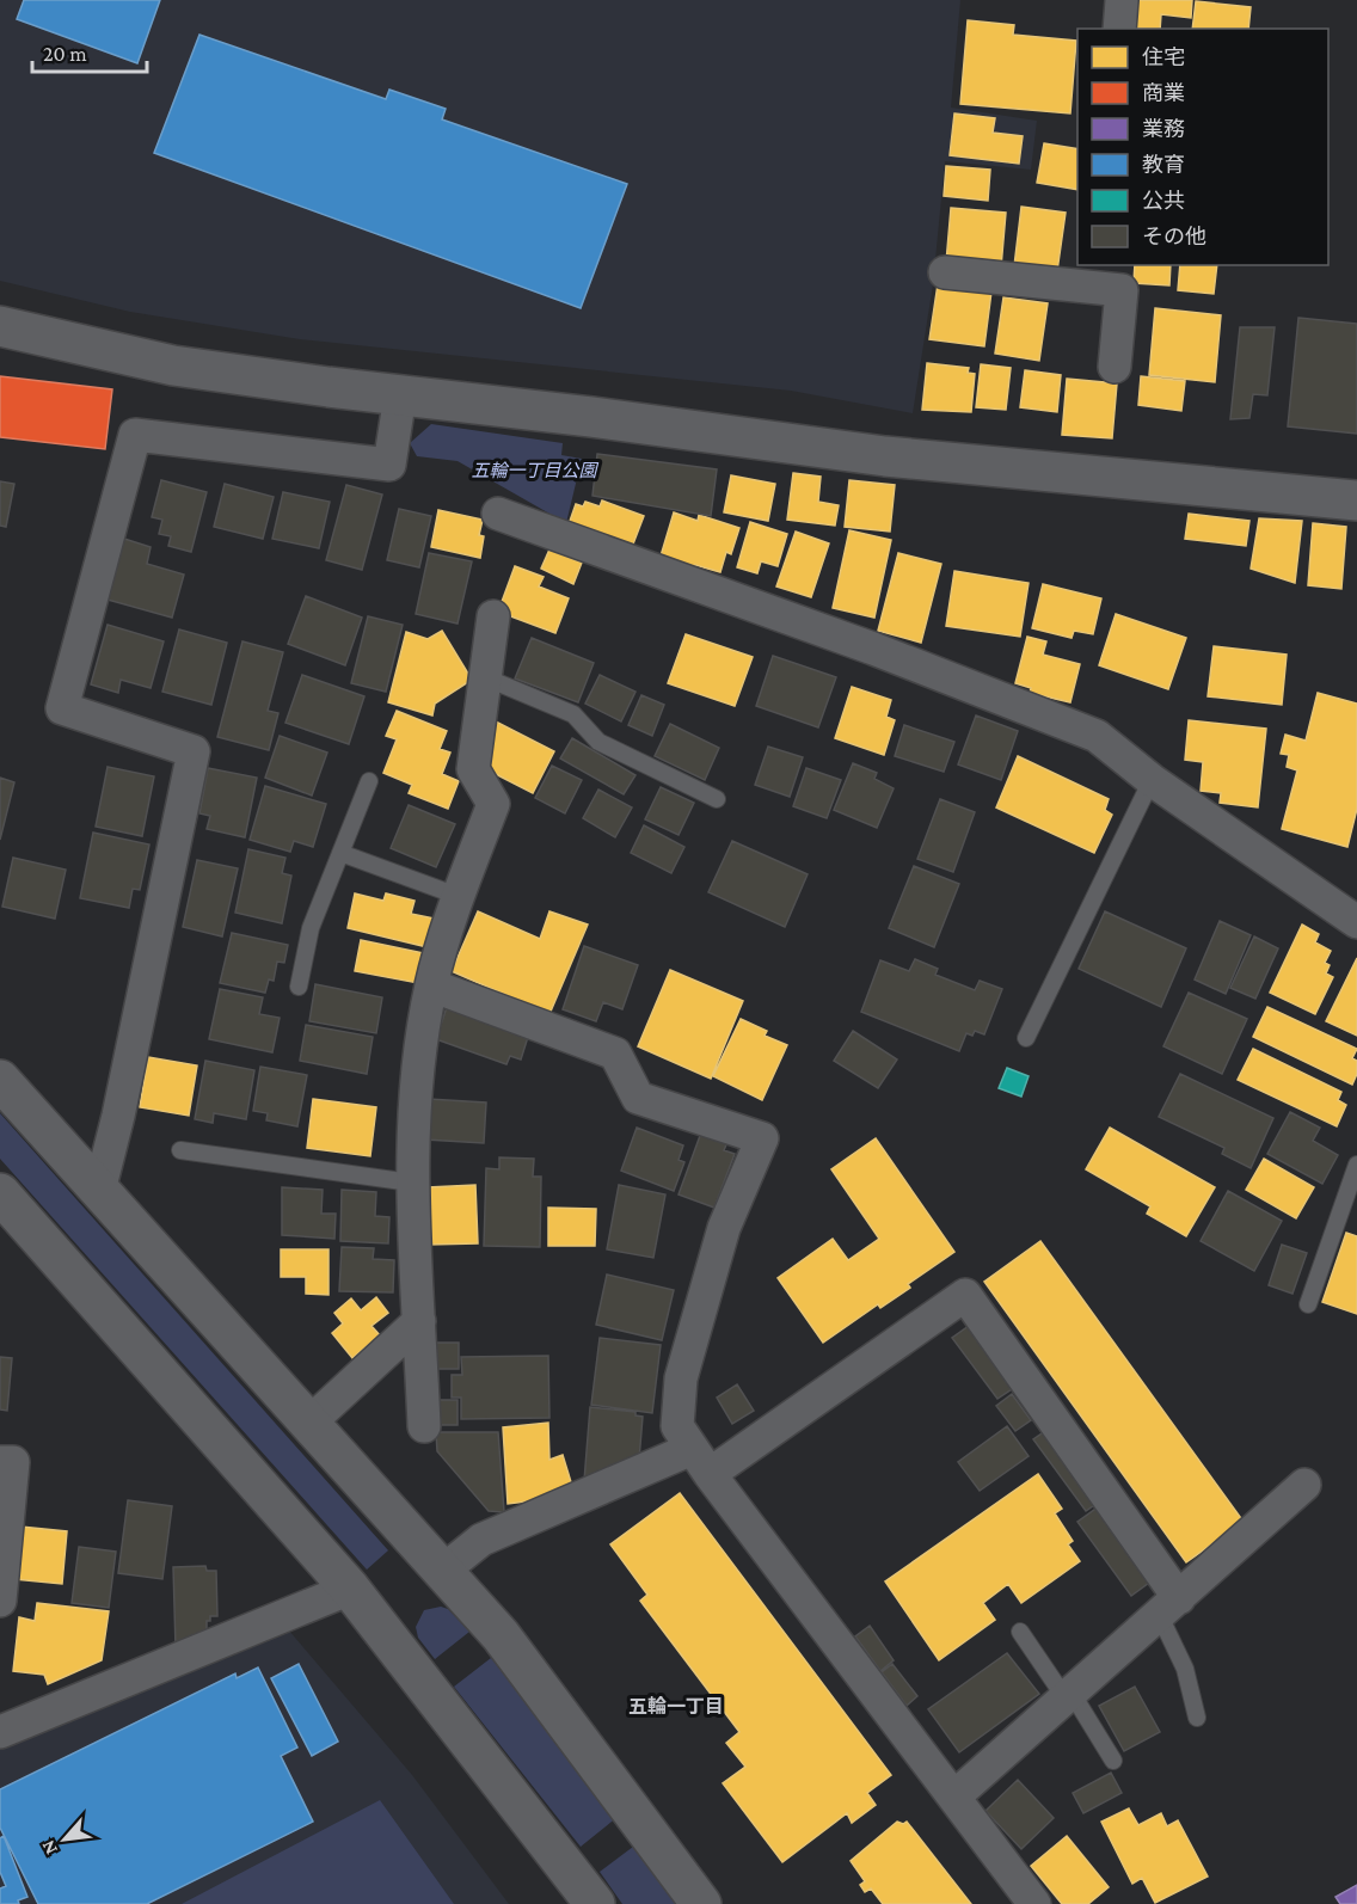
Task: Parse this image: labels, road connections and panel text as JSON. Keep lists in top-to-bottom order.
{
  "districts": ["五輪一丁目"],
  "parks": ["五輪一丁目公園"],
  "legend": [
    "住宅",
    "商業",
    "業務",
    "教育",
    "公共",
    "その他"
  ],
  "scale_bar": "20 m",
  "north": "bottom left"
}
